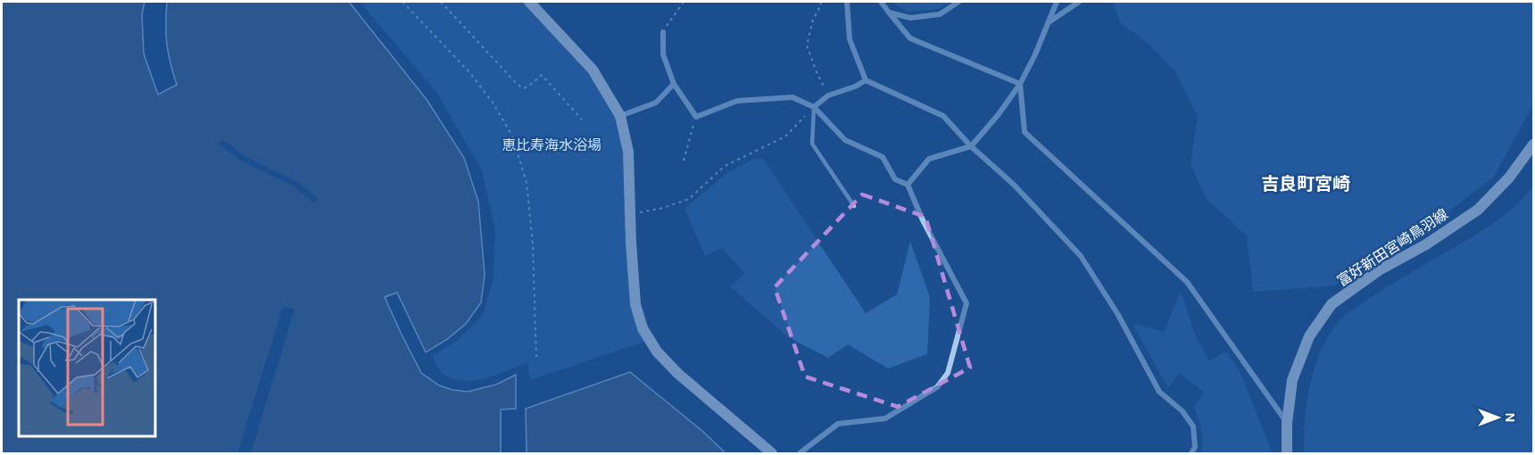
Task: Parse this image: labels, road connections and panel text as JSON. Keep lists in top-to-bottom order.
{
  "streets": {
    "street": ["富好新田宮崎鳥羽線"]
  },
  "districts": ["吉良町宮崎"],
  "parks": ["恵比寿海水浴場"],
  "north": "right"
}
